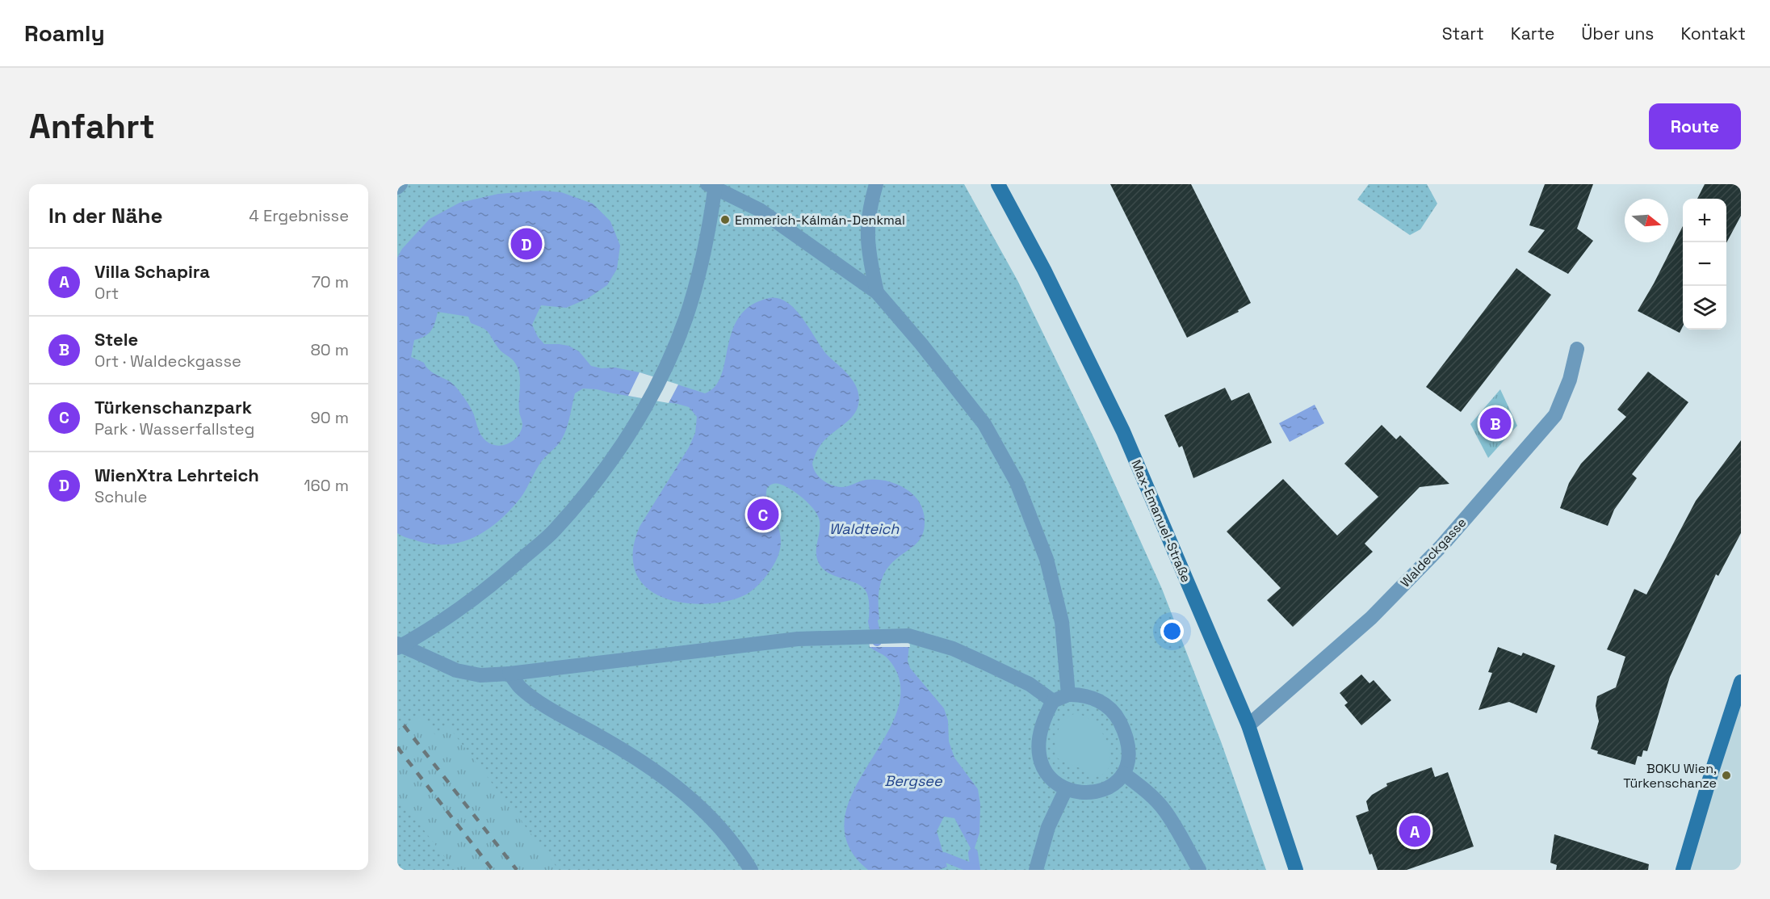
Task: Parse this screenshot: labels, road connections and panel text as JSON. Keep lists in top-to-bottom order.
{
  "streets": {
    "main road": ["Max-Emanuel-Straße"],
    "street": ["Waldeckgasse"]
  },
  "crossings": [
    ["Max-Emanuel-Straße", "Waldeckgasse"]
  ],
  "water": ["Waldteich", "Bergsee"],
  "places": ["Emmerich-Kálmán-Denkmal", "BOKU Wien, Türkenschanze"],
  "north": "right",
  "page": {
    "header": "Roamly",
    "nav": [
      "Start",
      "Karte",
      "Über uns",
      "Kontakt"
    ],
    "buttons": "Route",
    "title": "Anfahrt",
    "heading": ["In der Nähe", "4 Ergebnisse"],
    "map_buttons": ["+", "−"],
    "pins": [
      "D",
      "B",
      "C",
      "A"
    ],
    "list": [
      {
        "mark": "A",
        "name": "Villa Schapira",
        "note": "Ort",
        "value": "70 m"
      },
      {
        "mark": "B",
        "name": "Stele",
        "note": "Ort · Waldeckgasse",
        "value": "80 m"
      },
      {
        "mark": "C",
        "name": "Türkenschanzpark",
        "note": "Park · Wasserfallsteg",
        "value": "90 m"
      },
      {
        "mark": "D",
        "name": "WienXtra Lehrteich",
        "note": "Schule",
        "value": "160 m"
      }
    ]
  }
}
